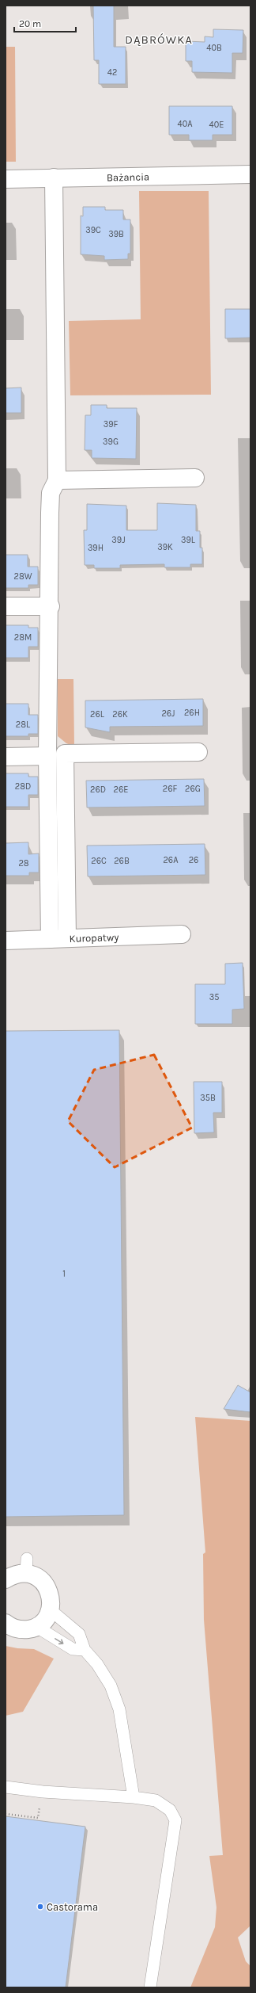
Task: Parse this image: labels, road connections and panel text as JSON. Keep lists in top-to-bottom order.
{
  "streets": {
    "street": ["Bażancia", "Kuropatwy"]
  },
  "districts": ["DĄBRÓWKA"],
  "places": ["Castorama"],
  "house_numbers": [
    "40B",
    "42",
    "40A",
    "40E",
    "39C",
    "39B",
    "39F",
    "39G",
    "39J",
    "39L",
    "39K",
    "39H",
    "28W",
    "28M",
    "26H",
    "26J",
    "26L",
    "26K",
    "28L",
    "28D",
    "26F",
    "26G",
    "26D",
    "26E",
    "26A",
    "26",
    "26C",
    "26B",
    "28",
    "35",
    "35B",
    "1"
  ],
  "scale_bar": "20 m"
}
